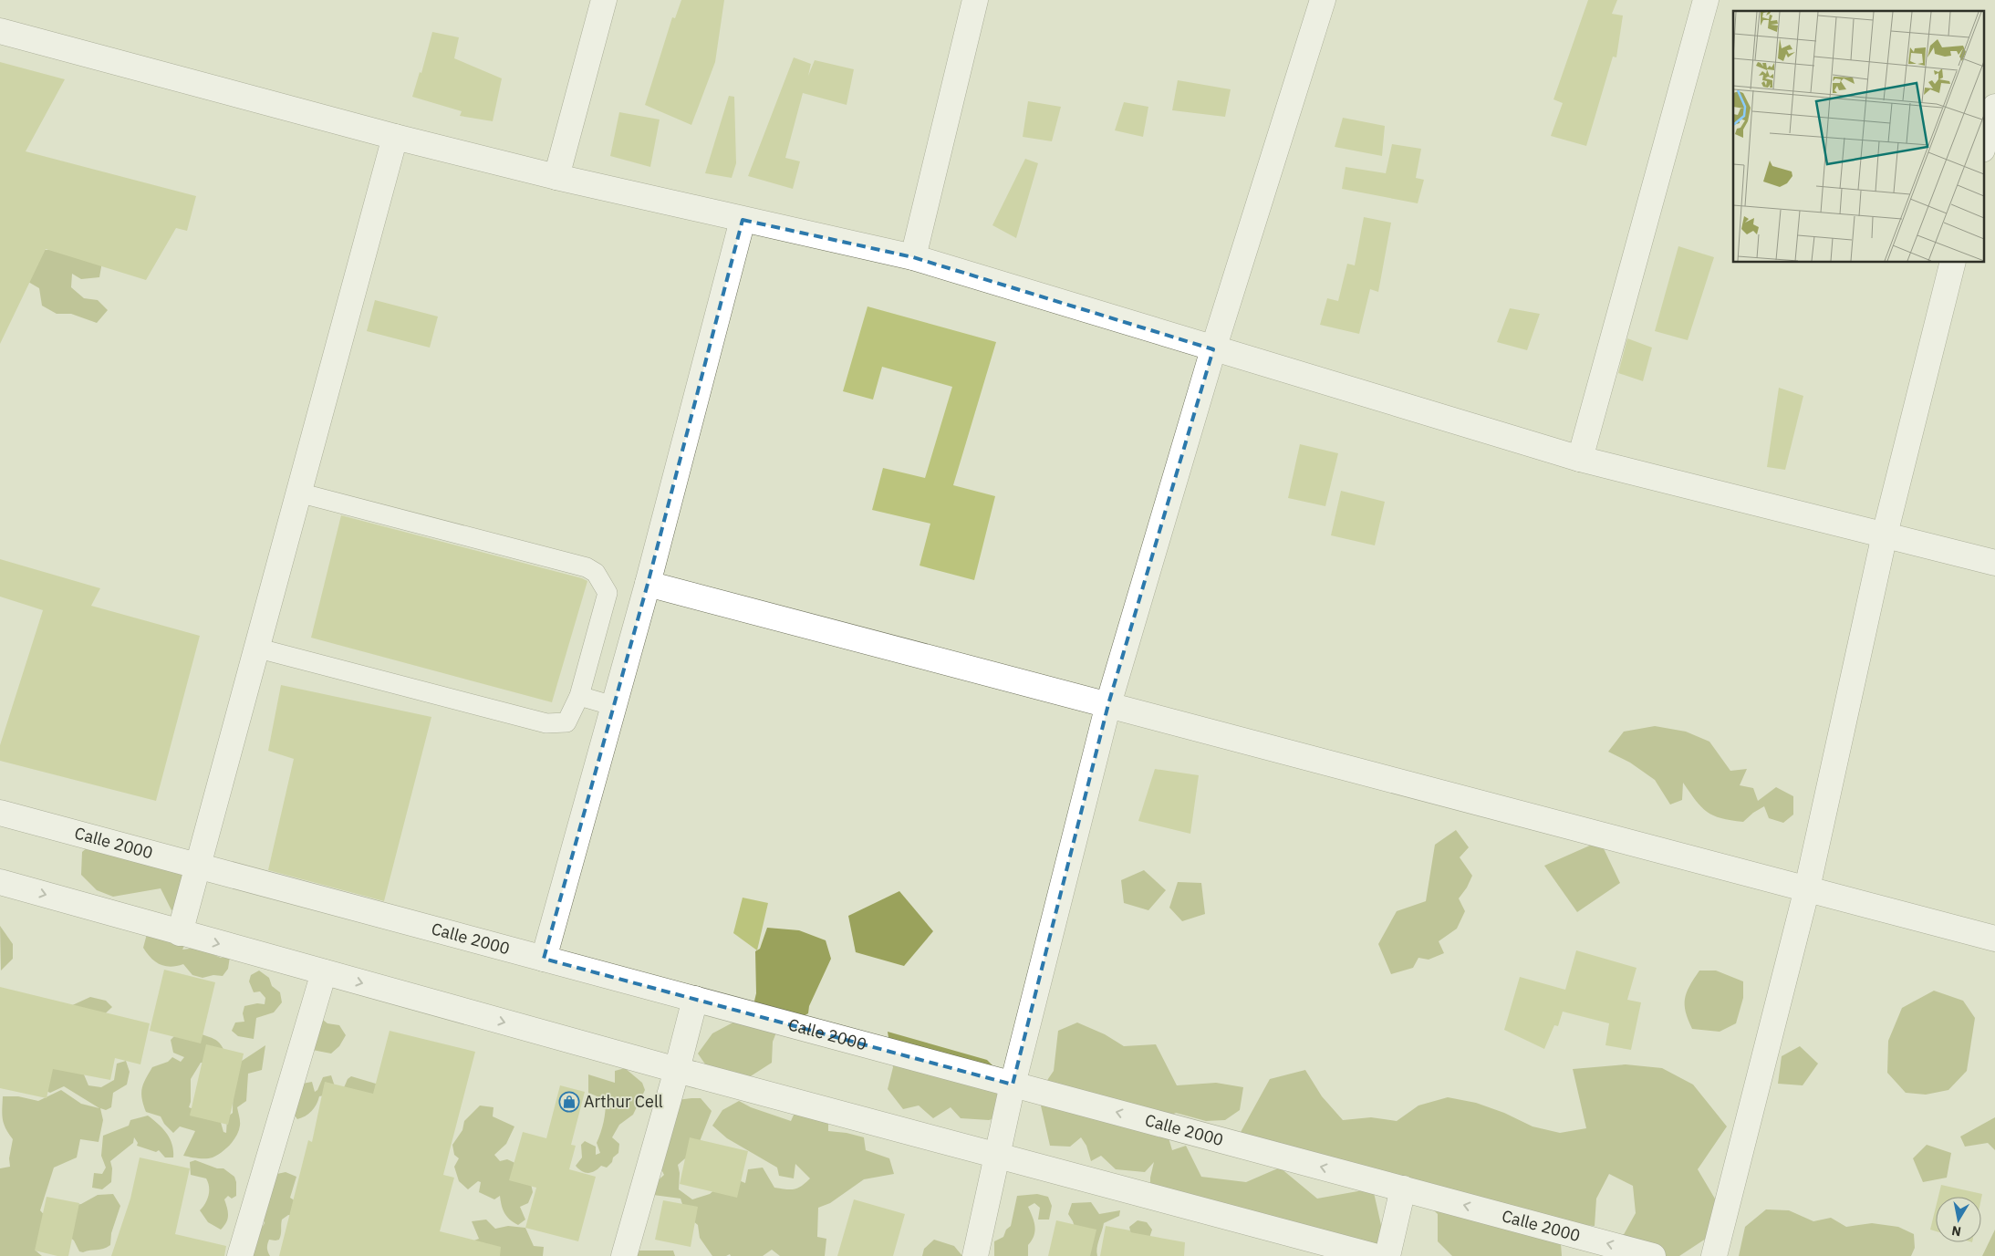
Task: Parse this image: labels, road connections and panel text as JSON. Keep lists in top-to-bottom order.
{
  "streets": {
    "street": ["Calle 2000"]
  },
  "places": {
    "shop": ["Arthur Cell"]
  },
  "north": "bottom"
}
